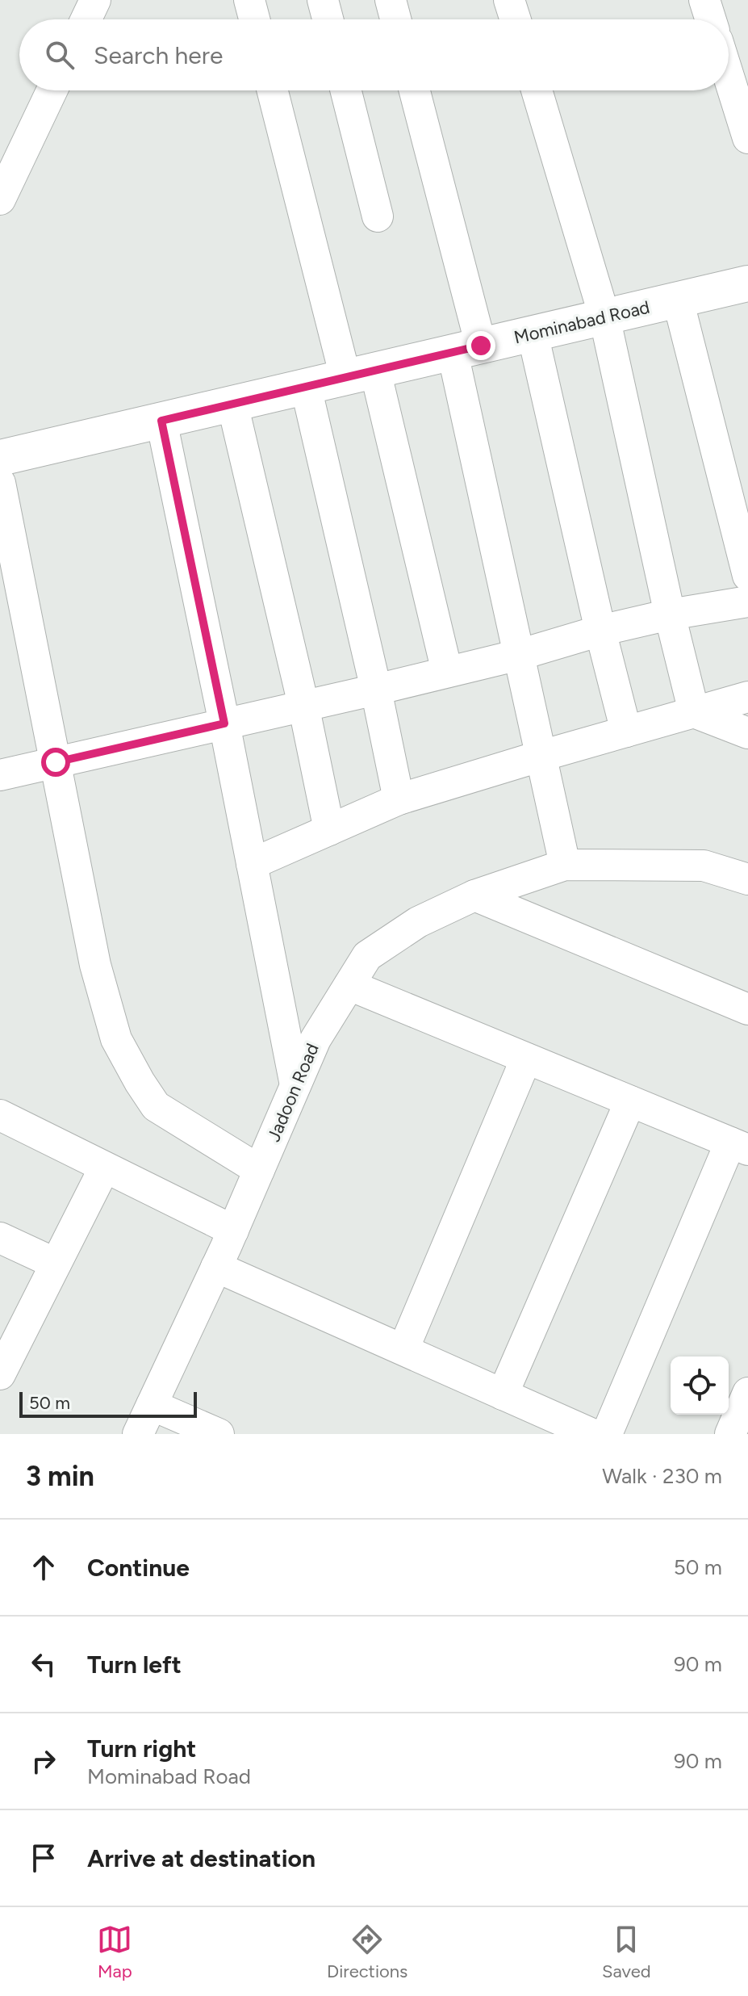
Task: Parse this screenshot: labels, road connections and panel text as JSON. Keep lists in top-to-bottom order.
{
  "streets": {
    "main road": ["Mominabad Road"],
    "street": ["Jadoon Road"]
  },
  "scale_bar": "50 m",
  "page": {
    "search": "Search here",
    "scale": "50 m",
    "heading": ["3 min", "Walk · 230 m"],
    "list": [
      ["Continue", "50 m"],
      ["Turn left", "90 m"],
      ["Turn right", "Mominabad Road", "90 m"],
      "Arrive at destination"
    ],
    "nav": ["Map", "Directions", "Saved"]
  }
}
